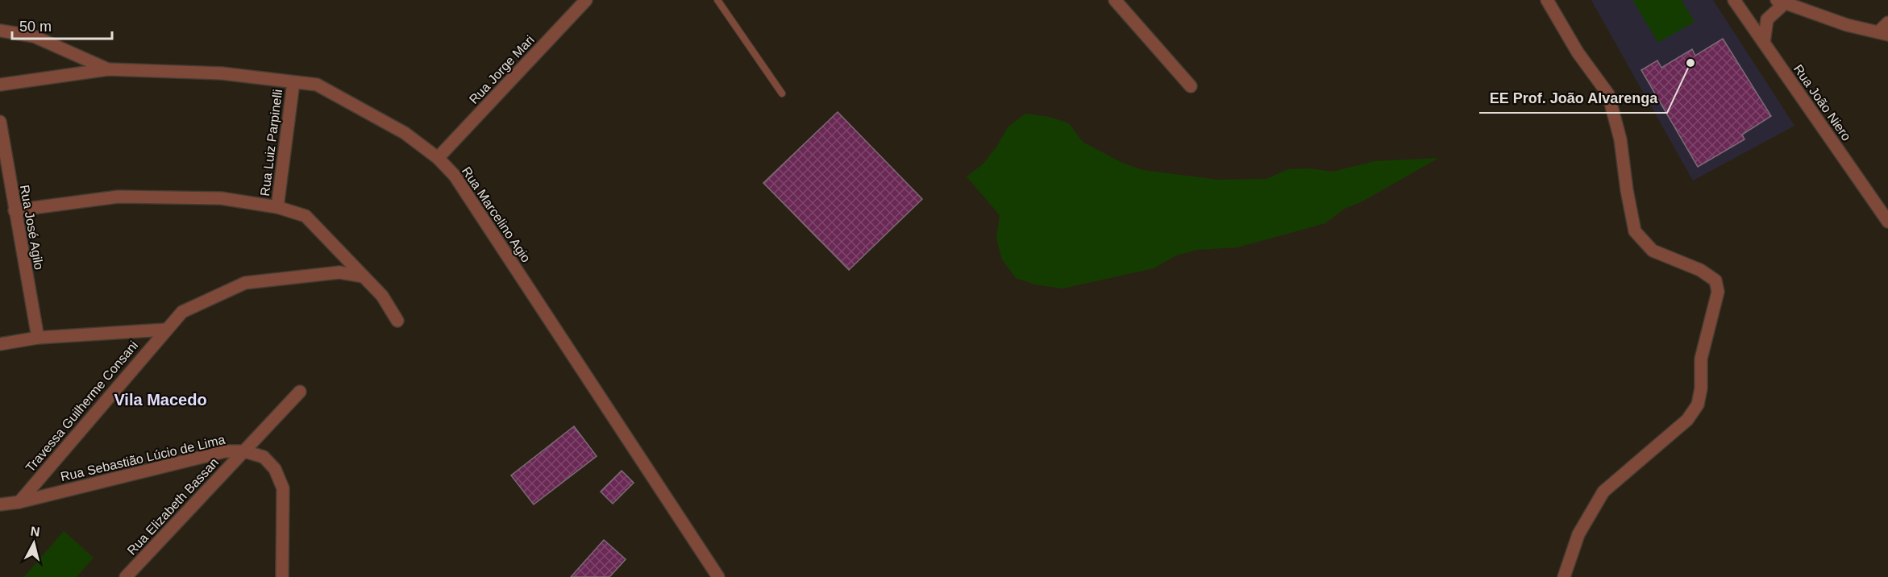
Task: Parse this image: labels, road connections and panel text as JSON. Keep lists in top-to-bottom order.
{
  "streets": {
    "street": [
      "Rua Jorge Mari",
      "Rua João Niero",
      "Rua Luiz Parpinelli",
      "Rua Marcelino Agio",
      "Rua José Agilo",
      "Travessa Guilherme Consani",
      "Rua Sebastião Lúcio de Lima",
      "Rua Elizabeth Bassan"
    ]
  },
  "crossings": [
    ["Rua Jorge Mari", "Rua Marcelino Agio"],
    ["Rua Luiz Parpinelli", "Rua Marcelino Agio"],
    ["Travessa Guilherme Consani", "Rua Sebastião Lúcio de Lima"],
    ["Rua Sebastião Lúcio de Lima", "Rua Elizabeth Bassan"]
  ],
  "districts": ["Vila Macedo"],
  "places": ["EE Prof. João Alvarenga"],
  "scale_bar": "50 m",
  "north": "top"
}
